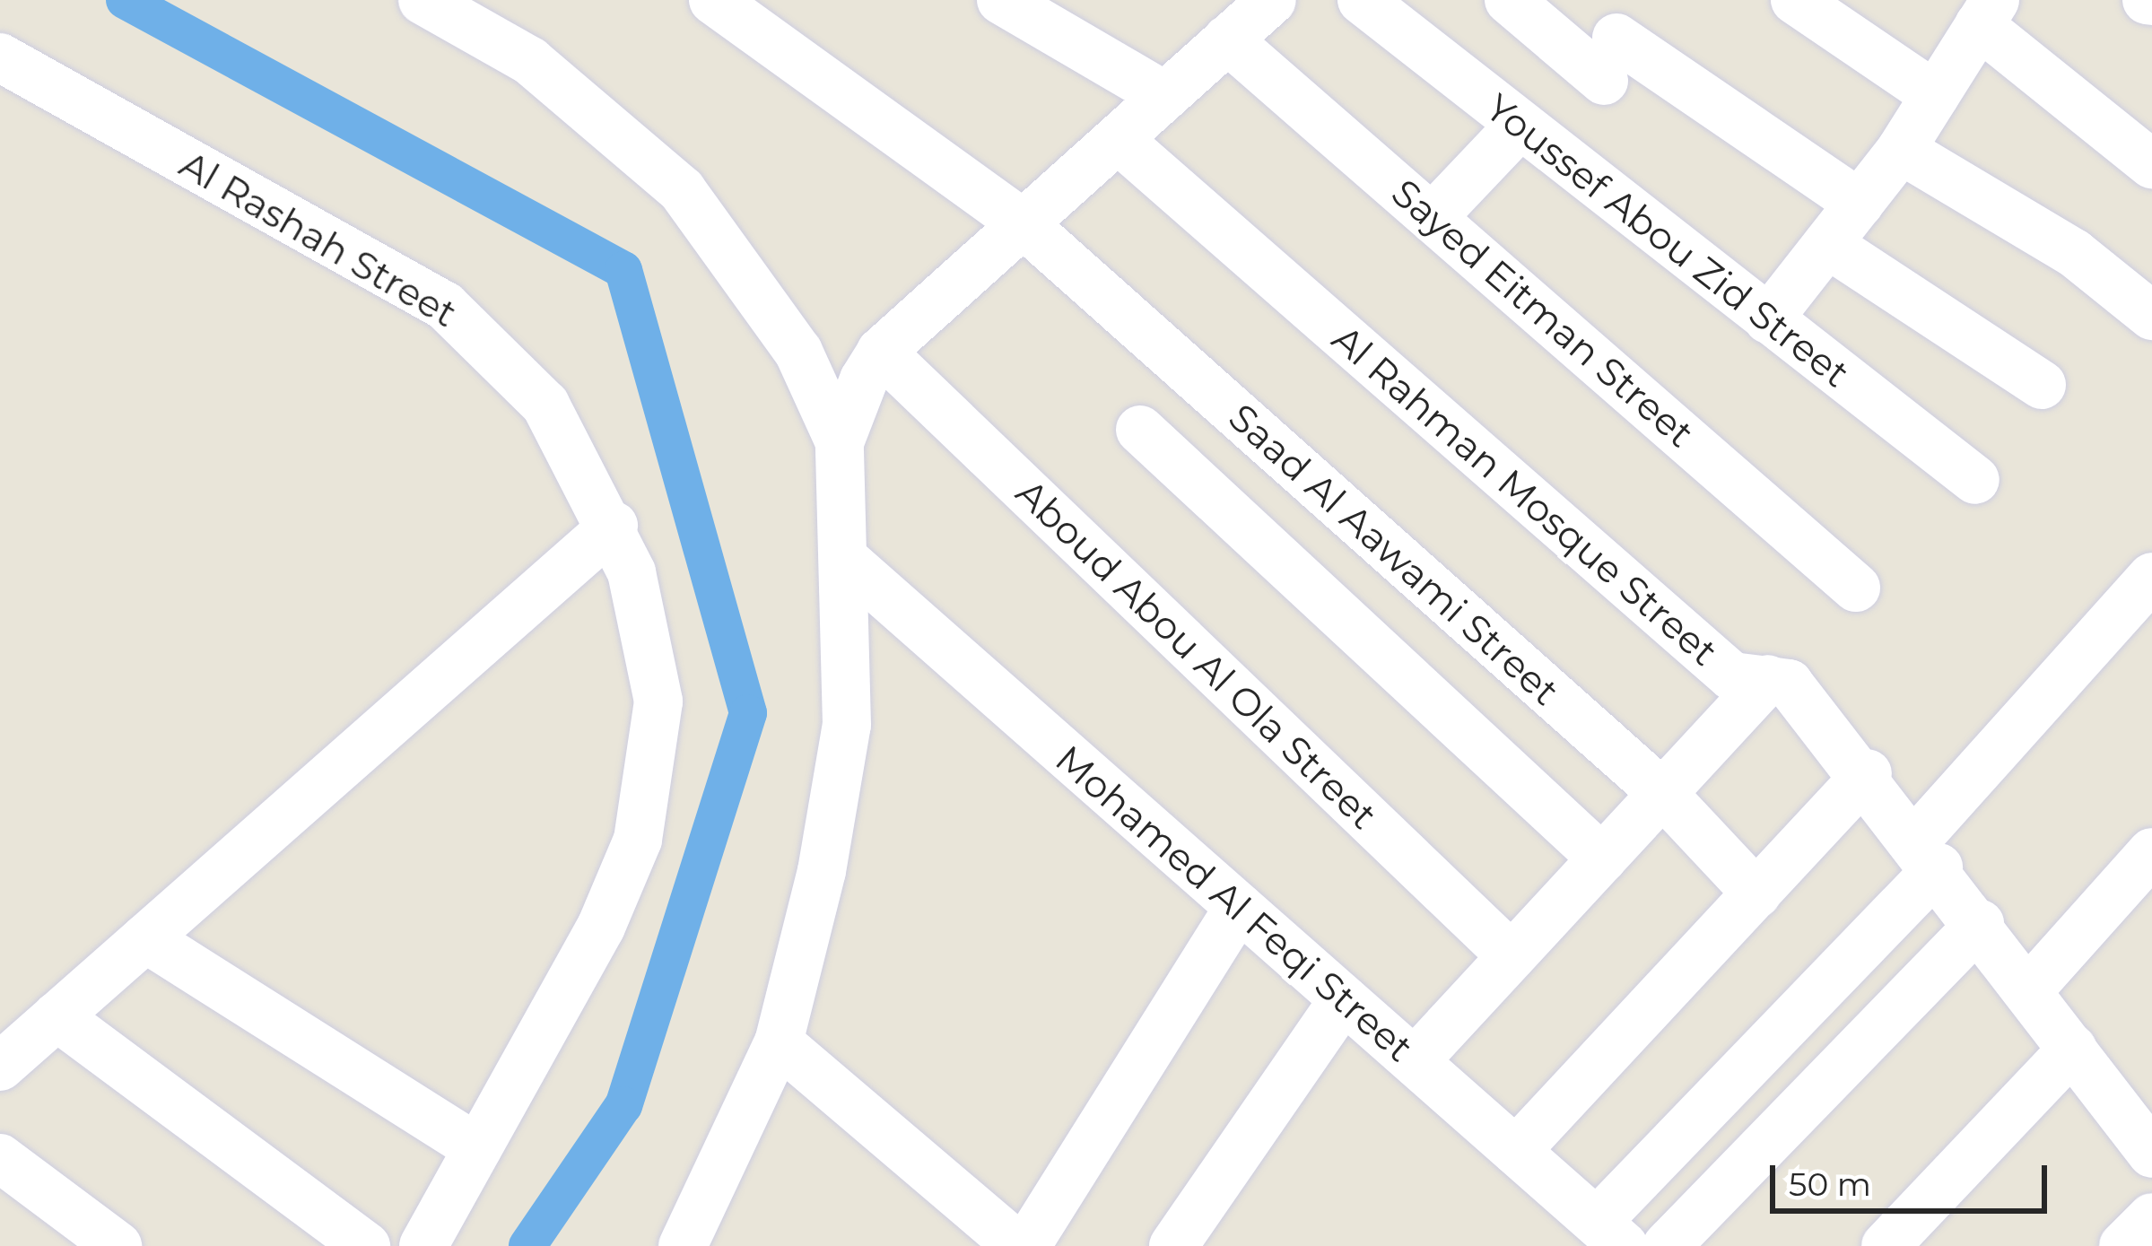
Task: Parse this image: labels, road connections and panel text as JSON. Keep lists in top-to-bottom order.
{
  "streets": {
    "street": [
      "Al Rashah Street",
      "Youssef Abou Zid Street",
      "Sayed Eitman Street",
      "Al Rahman Mosque Street",
      "Saad Al Aawami Street",
      "Aboud Abou Al Ola Street",
      "Mohamed Al Feqi Street"
    ]
  },
  "scale_bar": "50 m"
}
